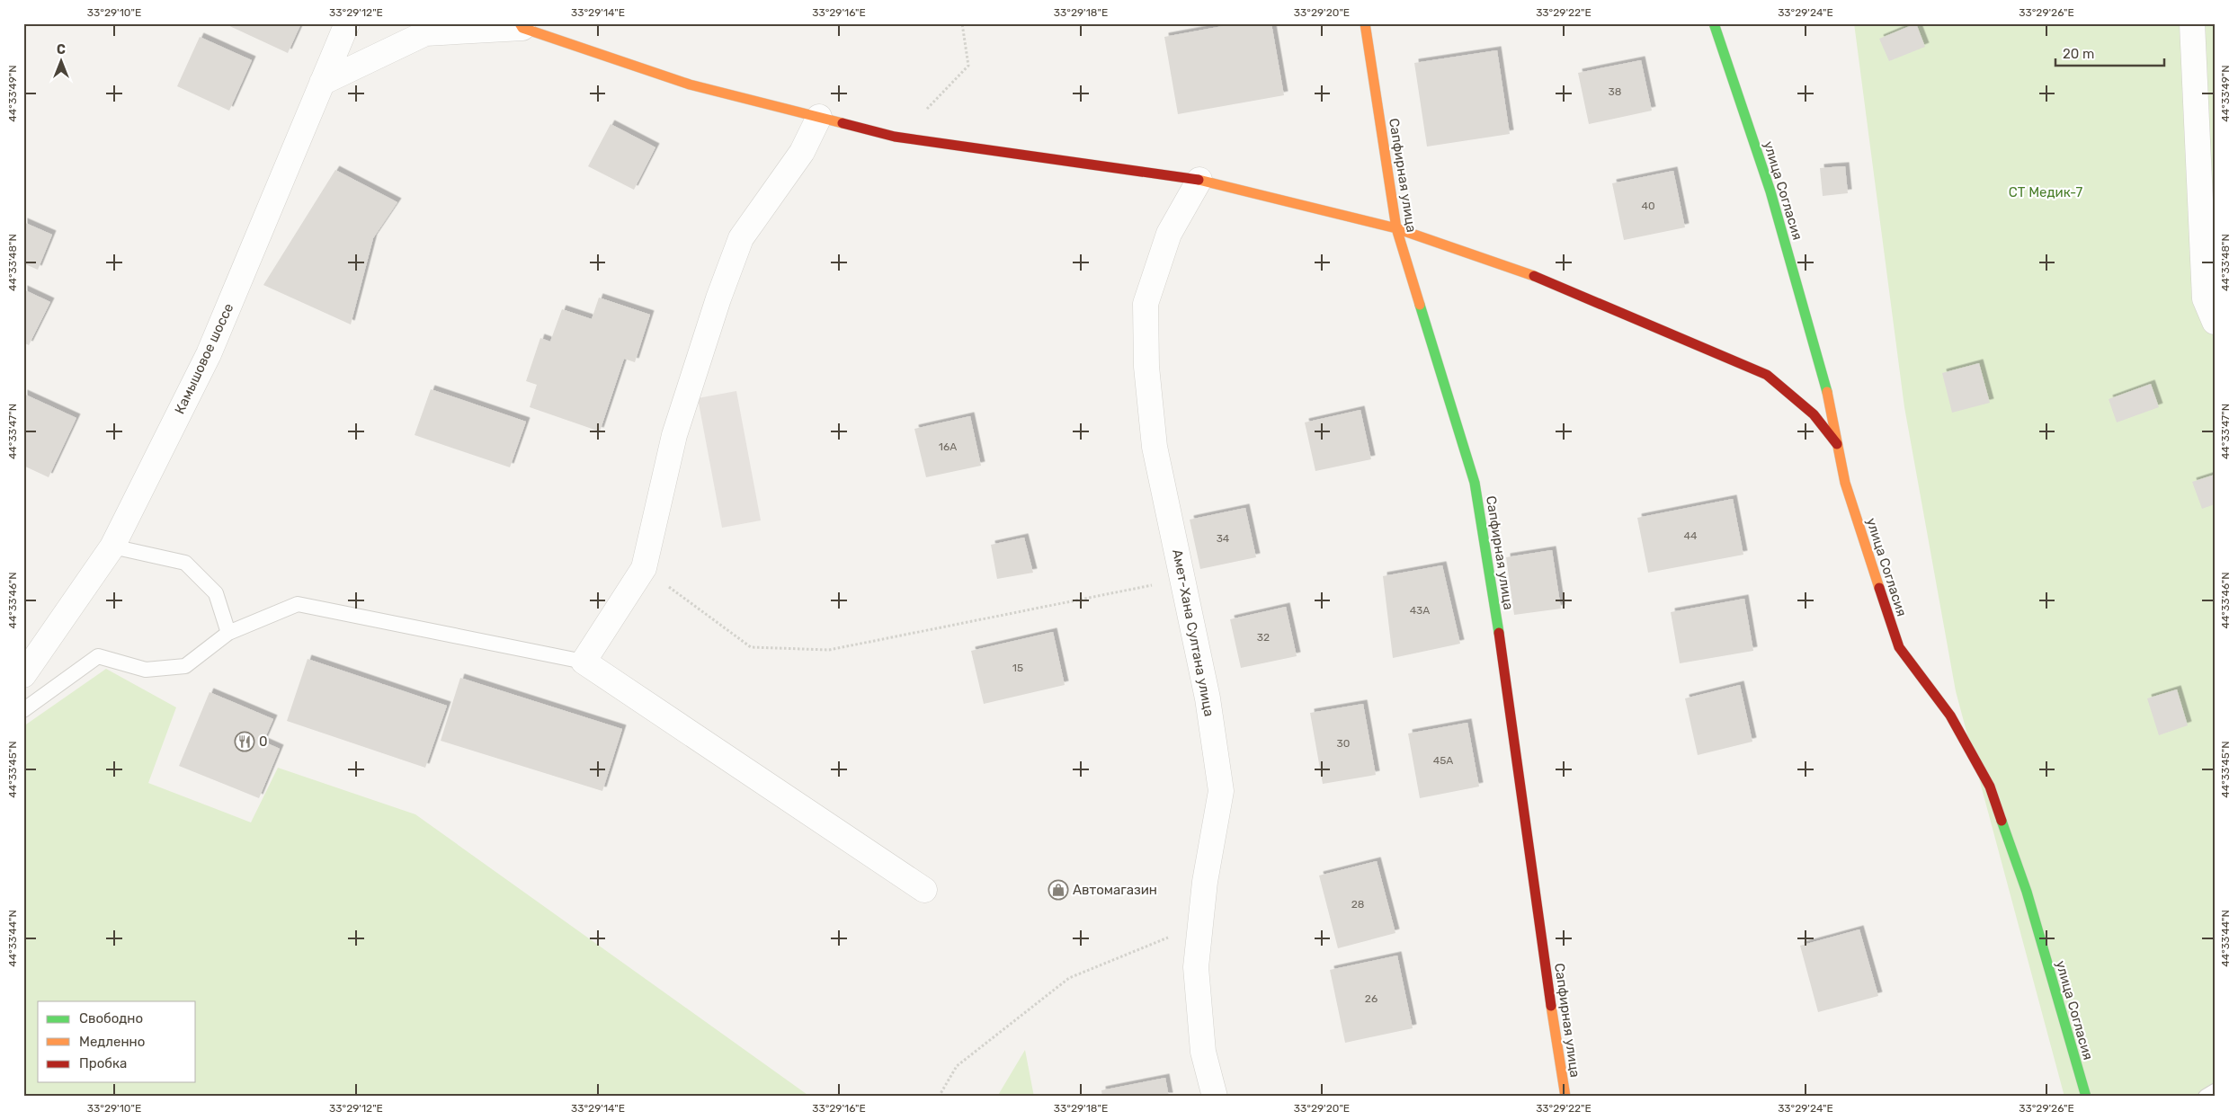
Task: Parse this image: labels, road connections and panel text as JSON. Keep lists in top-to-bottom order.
{
  "streets": {
    "street": [
      "Сапфирная улица",
      "улица Согласия",
      "Камышовое шоссе",
      "Амет-Хана Султана улица"
    ]
  },
  "parks": ["СТ Медик-7"],
  "places": {
    "restaurant": ["0"],
    "shop": ["Автомагазин"]
  },
  "house_numbers": [
    "38",
    "40",
    "16А",
    "44",
    "34",
    "43А",
    "32",
    "15",
    "30",
    "45А",
    "28",
    "26"
  ],
  "legend": ["Свободно", "Медленно", "Пробка"],
  "scale_bar": "20 m",
  "north": "top",
  "coordinates": [
    "33°29'10\"E",
    "33°29'12\"E",
    "33°29'14\"E",
    "33°29'16\"E",
    "33°29'18\"E",
    "33°29'20\"E",
    "33°29'22\"E",
    "33°29'24\"E",
    "33°29'26\"E",
    "44°33'49\"N",
    "44°33'48\"N",
    "44°33'47\"N",
    "44°33'46\"N",
    "44°33'45\"N",
    "44°33'44\"N"
  ]
}
